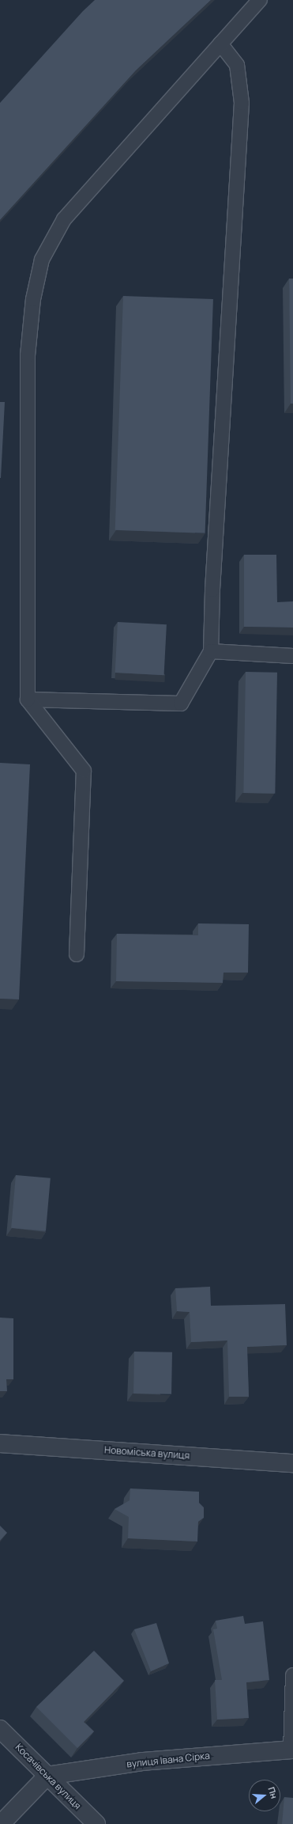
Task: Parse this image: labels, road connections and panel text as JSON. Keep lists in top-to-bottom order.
{
  "streets": {
    "street": ["Новоміська вулиця", "вулиця Івана Сірка", "Косачівська вулиця"]
  },
  "crossings": [
    ["вулиця Івана Сірка", "Косачівська вулиця"]
  ],
  "north": "right"
}
